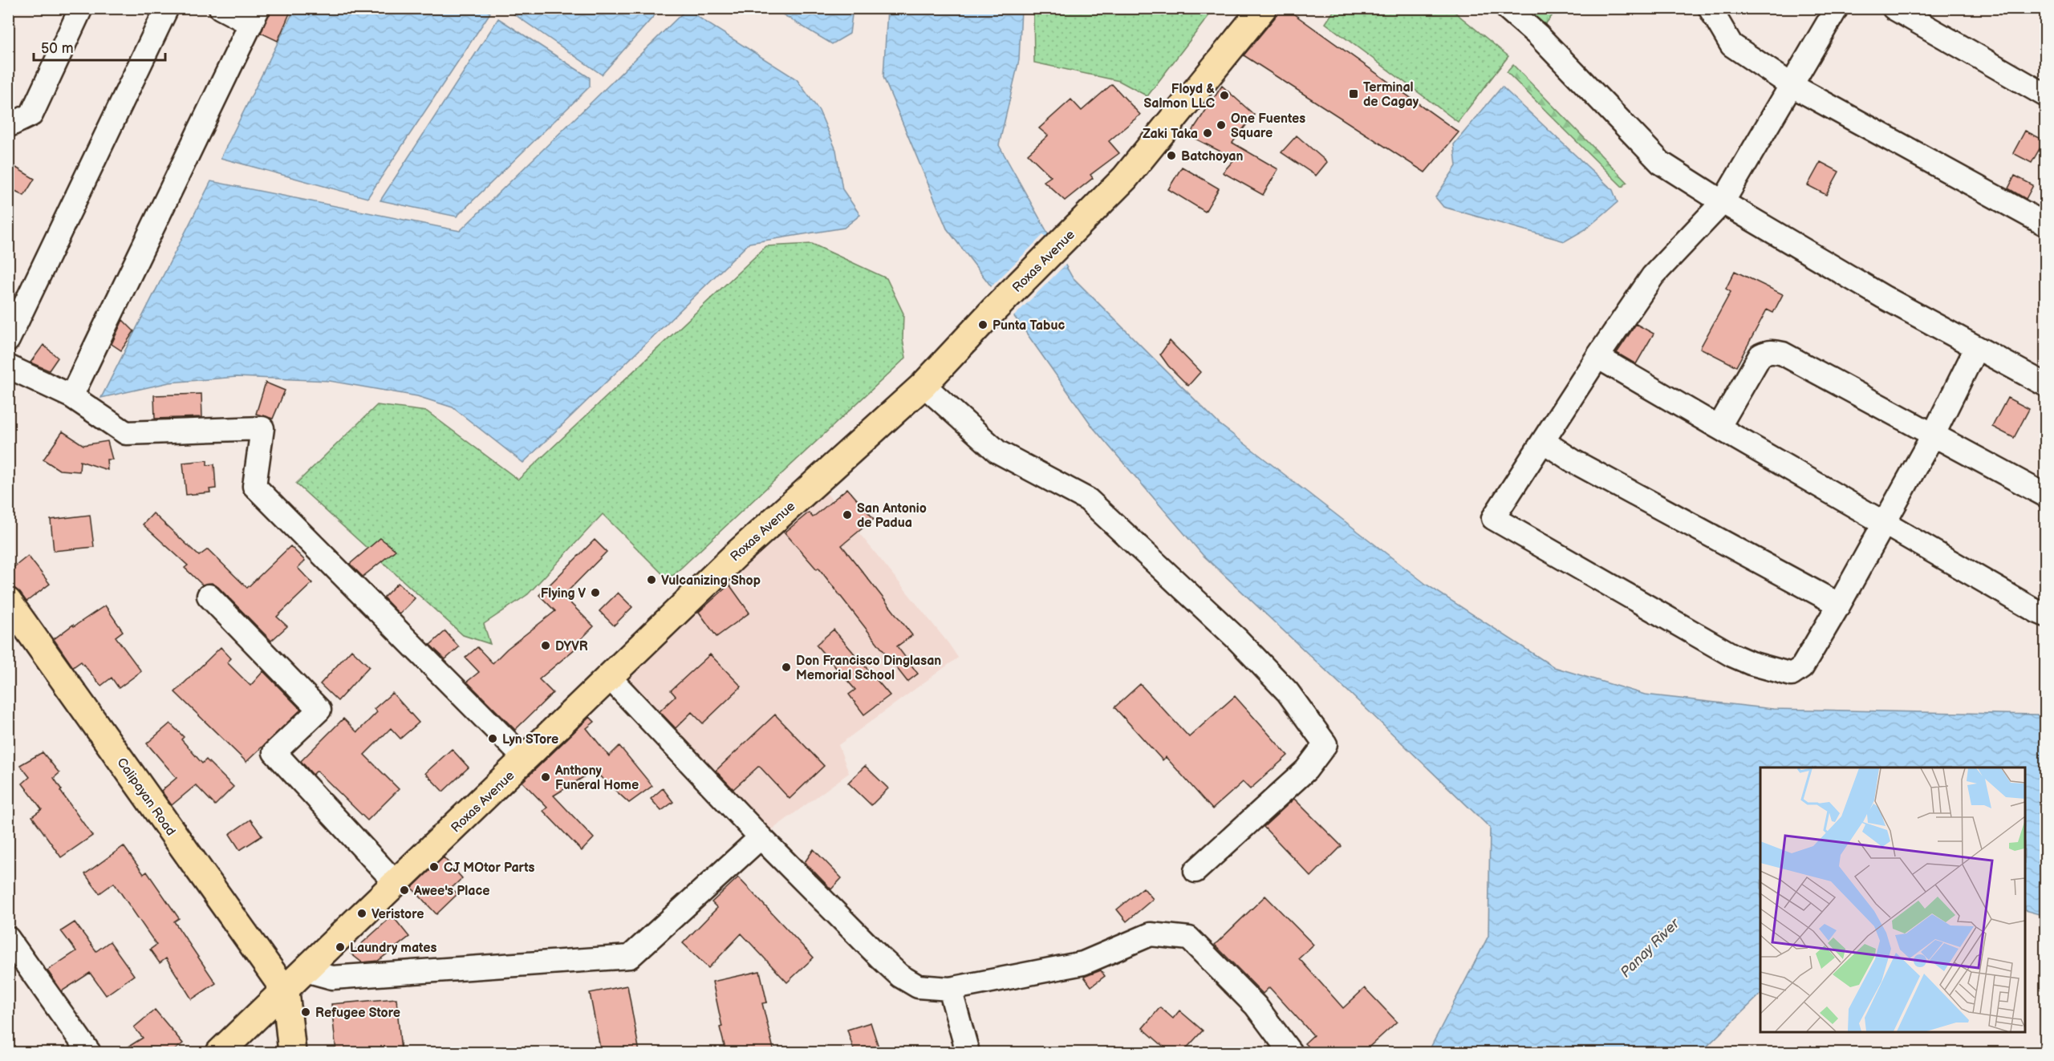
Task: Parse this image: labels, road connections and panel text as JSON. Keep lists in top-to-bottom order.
{
  "streets": {
    "main road": ["Roxas Avenue", "Calipayan Road"]
  },
  "crossings": [
    ["Roxas Avenue", "Calipayan Road"]
  ],
  "water": ["Panay River"],
  "places": {
    "transit": ["Terminal de Cagay"],
    "other": [
      "Floyd & Salmon LLC",
      "One Fuentes Square",
      "Zaki Taka",
      "Batchoyan",
      "Punta Tabuc",
      "San Antonio de Padua",
      "Vulcanizing Shop",
      "Flying V",
      "DYVR",
      "Don Francisco Dinglasan Memorial School",
      "Lyn STore",
      "Anthony Funeral Home",
      "CJ MOtor Parts",
      "Awee's Place",
      "Veristore",
      "Laundry mates",
      "Refugee Store"
    ]
  },
  "scale_bar": "50 m"
}
